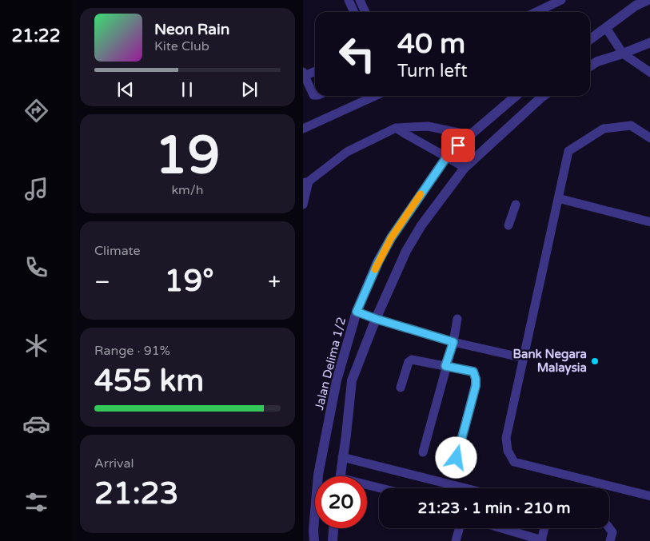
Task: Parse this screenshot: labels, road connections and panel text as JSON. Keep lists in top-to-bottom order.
{
  "streets": {
    "street": ["Jalan Delima 1/2"]
  },
  "places": ["Bank Negara Malaysia"],
  "page": {
    "tabs": "21:22",
    "turn": ["40 m", "Turn left"],
    "song": ["Neon Rain", "Kite Club"],
    "tile": [
      ["19", "km/h"],
      "Climate",
      ["Range · 91%", "455 km"],
      ["Arrival", "21:23"]
    ],
    "heat": ["−", "19°", "+"],
    "limit": "20",
    "trip": "21:23 · 1 min · 210 m"
  }
}
